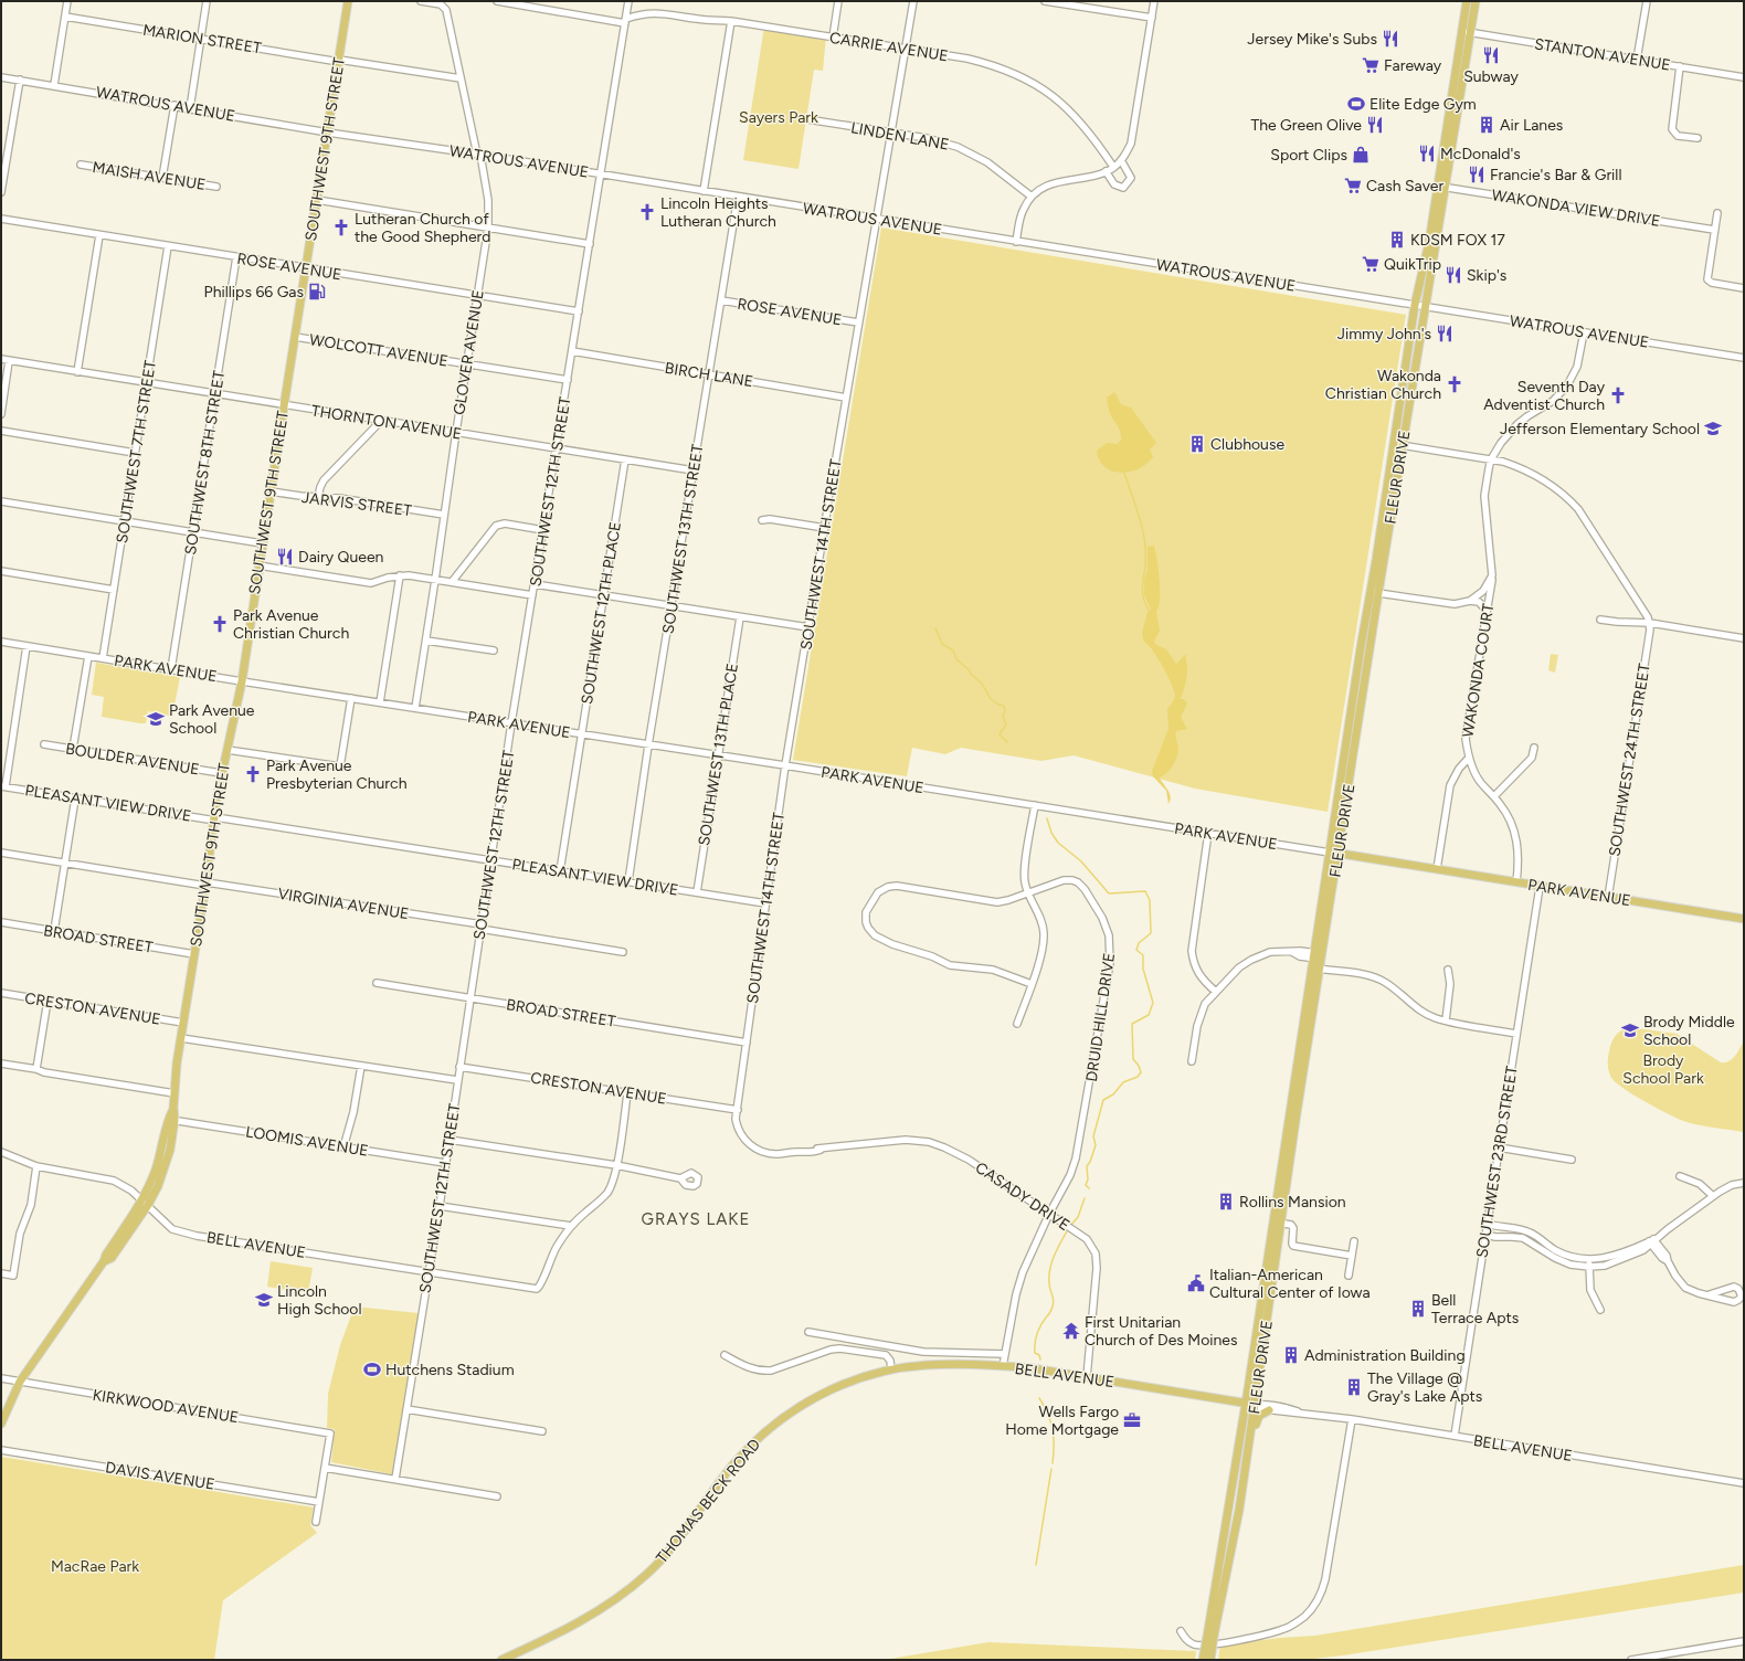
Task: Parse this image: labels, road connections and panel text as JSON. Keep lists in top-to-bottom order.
{
  "streets": {
    "main road": [
      "SOUTHWEST 9TH STREET",
      "FLEUR DRIVE",
      "PARK AVENUE",
      "BELL AVENUE",
      "THOMAS BECK ROAD"
    ],
    "street": [
      "MARION STREET",
      "CARRIE AVENUE",
      "STANTON AVENUE",
      "WATROUS AVENUE",
      "LINDEN LANE",
      "MAISH AVENUE",
      "WAKONDA VIEW DRIVE",
      "ROSE AVENUE",
      "WOLCOTT AVENUE",
      "GLOVER AVENUE",
      "BIRCH LANE",
      "THORNTON AVENUE",
      "SOUTHWEST 7TH STREET",
      "SOUTHWEST 8TH STREET",
      "SOUTHWEST 12TH STREET",
      "JARVIS STREET",
      "SOUTHWEST 13TH STREET",
      "SOUTHWEST 14TH STREET",
      "SOUTHWEST 12TH PLACE",
      "WAKONDA COURT",
      "SOUTHWEST 13TH PLACE",
      "BOULDER AVENUE",
      "SOUTHWEST 24TH STREET",
      "PLEASANT VIEW DRIVE",
      "VIRGINIA AVENUE",
      "BROAD STREET",
      "CRESTON AVENUE",
      "DRUID HILL DRIVE",
      "LOOMIS AVENUE",
      "SOUTHWEST 23RD STREET",
      "CASADY DRIVE",
      "KIRKWOOD AVENUE",
      "DAVIS AVENUE"
    ]
  },
  "crossings": [
    ["MARION STREET", "SOUTHWEST 9TH STREET"],
    ["MARION STREET", "GLOVER AVENUE"],
    ["CARRIE AVENUE", "SOUTHWEST 12TH STREET"],
    ["CARRIE AVENUE", "SOUTHWEST 14TH STREET"],
    ["STANTON AVENUE", "FLEUR DRIVE"],
    ["WATROUS AVENUE", "SOUTHWEST 9TH STREET"],
    ["WATROUS AVENUE", "GLOVER AVENUE"],
    ["WATROUS AVENUE", "FLEUR DRIVE"],
    ["WATROUS AVENUE", "SOUTHWEST 12TH STREET"],
    ["WATROUS AVENUE", "SOUTHWEST 13TH STREET"],
    ["WATROUS AVENUE", "SOUTHWEST 14TH STREET"],
    ["WATROUS AVENUE", "WAKONDA COURT"],
    ["LINDEN LANE", "SOUTHWEST 14TH STREET"],
    ["SOUTHWEST 9TH STREET", "ROSE AVENUE"],
    ["SOUTHWEST 9TH STREET", "WOLCOTT AVENUE"],
    ["SOUTHWEST 9TH STREET", "THORNTON AVENUE"],
    ["SOUTHWEST 9TH STREET", "JARVIS STREET"],
    ["SOUTHWEST 9TH STREET", "PARK AVENUE"],
    ["SOUTHWEST 9TH STREET", "BOULDER AVENUE"],
    ["SOUTHWEST 9TH STREET", "PLEASANT VIEW DRIVE"],
    ["SOUTHWEST 9TH STREET", "VIRGINIA AVENUE"],
    ["SOUTHWEST 9TH STREET", "BROAD STREET"],
    ["SOUTHWEST 9TH STREET", "CRESTON AVENUE"],
    ["SOUTHWEST 9TH STREET", "LOOMIS AVENUE"],
    ["SOUTHWEST 9TH STREET", "BELL AVENUE"],
    ["SOUTHWEST 9TH STREET", "KIRKWOOD AVENUE"],
    ["WAKONDA VIEW DRIVE", "FLEUR DRIVE"],
    ["ROSE AVENUE", "GLOVER AVENUE"],
    ["ROSE AVENUE", "SOUTHWEST 7TH STREET"],
    ["ROSE AVENUE", "SOUTHWEST 8TH STREET"],
    ["ROSE AVENUE", "SOUTHWEST 12TH STREET"],
    ["ROSE AVENUE", "SOUTHWEST 13TH STREET"],
    ["ROSE AVENUE", "SOUTHWEST 14TH STREET"],
    ["WOLCOTT AVENUE", "GLOVER AVENUE"],
    ["WOLCOTT AVENUE", "SOUTHWEST 12TH STREET"],
    ["GLOVER AVENUE", "THORNTON AVENUE"],
    ["GLOVER AVENUE", "JARVIS STREET"],
    ["GLOVER AVENUE", "PARK AVENUE"],
    ["BIRCH LANE", "SOUTHWEST 12TH STREET"],
    ["BIRCH LANE", "SOUTHWEST 13TH STREET"],
    ["BIRCH LANE", "SOUTHWEST 14TH STREET"],
    ["THORNTON AVENUE", "SOUTHWEST 7TH STREET"],
    ["THORNTON AVENUE", "SOUTHWEST 8TH STREET"],
    ["THORNTON AVENUE", "SOUTHWEST 12TH STREET"],
    ["THORNTON AVENUE", "SOUTHWEST 13TH STREET"],
    ["THORNTON AVENUE", "SOUTHWEST 12TH PLACE"],
    ["SOUTHWEST 7TH STREET", "PARK AVENUE"],
    ["SOUTHWEST 8TH STREET", "PARK AVENUE"],
    ["FLEUR DRIVE", "PARK AVENUE"],
    ["FLEUR DRIVE", "BELL AVENUE"],
    ["SOUTHWEST 12TH STREET", "PARK AVENUE"],
    ["SOUTHWEST 12TH STREET", "PLEASANT VIEW DRIVE"],
    ["SOUTHWEST 12TH STREET", "VIRGINIA AVENUE"],
    ["SOUTHWEST 12TH STREET", "BROAD STREET"],
    ["SOUTHWEST 12TH STREET", "CRESTON AVENUE"],
    ["SOUTHWEST 12TH STREET", "LOOMIS AVENUE"],
    ["SOUTHWEST 12TH STREET", "BELL AVENUE"],
    ["SOUTHWEST 13TH STREET", "PARK AVENUE"],
    ["SOUTHWEST 13TH STREET", "PLEASANT VIEW DRIVE"],
    ["SOUTHWEST 14TH STREET", "PARK AVENUE"],
    ["SOUTHWEST 14TH STREET", "PLEASANT VIEW DRIVE"],
    ["SOUTHWEST 14TH STREET", "BROAD STREET"],
    ["SOUTHWEST 14TH STREET", "CRESTON AVENUE"],
    ["SOUTHWEST 14TH STREET", "CASADY DRIVE"],
    ["SOUTHWEST 12TH PLACE", "PARK AVENUE"],
    ["SOUTHWEST 12TH PLACE", "PLEASANT VIEW DRIVE"],
    ["PARK AVENUE", "WAKONDA COURT"],
    ["PARK AVENUE", "SOUTHWEST 13TH PLACE"],
    ["PARK AVENUE", "SOUTHWEST 24TH STREET"],
    ["PARK AVENUE", "SOUTHWEST 23RD STREET"],
    ["SOUTHWEST 13TH PLACE", "PLEASANT VIEW DRIVE"],
    ["CRESTON AVENUE", "CASADY DRIVE"],
    ["DRUID HILL DRIVE", "CASADY DRIVE"],
    ["DRUID HILL DRIVE", "BELL AVENUE"],
    ["SOUTHWEST 23RD STREET", "BELL AVENUE"],
    ["CASADY DRIVE", "BELL AVENUE"],
    ["BELL AVENUE", "THOMAS BECK ROAD"]
  ],
  "districts": ["GRAYS LAKE"],
  "parks": ["Sayers Park", "Brody School Park", "MacRae Park"],
  "places": {
    "restaurant": [
      "Jersey Mike's Subs",
      "Subway",
      "The Green Olive",
      "McDonald's",
      "Francie's Bar & Grill",
      "Skip's",
      "Jimmy John's",
      "Dairy Queen"
    ],
    "supermarket": ["Fareway", "Cash Saver", "QuikTrip"],
    "sports": ["Elite Edge Gym", "Hutchens Stadium"],
    "building": [
      "Air Lanes",
      "KDSM FOX 17",
      "Clubhouse",
      "Rollins Mansion",
      "Bell Terrace Apts",
      "Administration Building",
      "The Village @ Gray's Lake Apts"
    ],
    "shop": ["Sport Clips"],
    "church": [
      "Lincoln Heights Lutheran Church",
      "Lutheran Church of the Good Shepherd",
      "Wakonda Christian Church",
      "Seventh Day Adventist Church",
      "Park Avenue Christian Church",
      "Park Avenue Presbyterian Church"
    ],
    "fuel station": ["Phillips 66 Gas"],
    "school or university": [
      "Jefferson Elementary School",
      "Park Avenue School",
      "Brody Middle School",
      "Lincoln High School"
    ],
    "public building": ["Italian-American Cultural Center of Iowa"],
    "temple": ["First Unitarian Church of Des Moines"],
    "office": ["Wells Fargo Home Mortgage"]
  }
}
